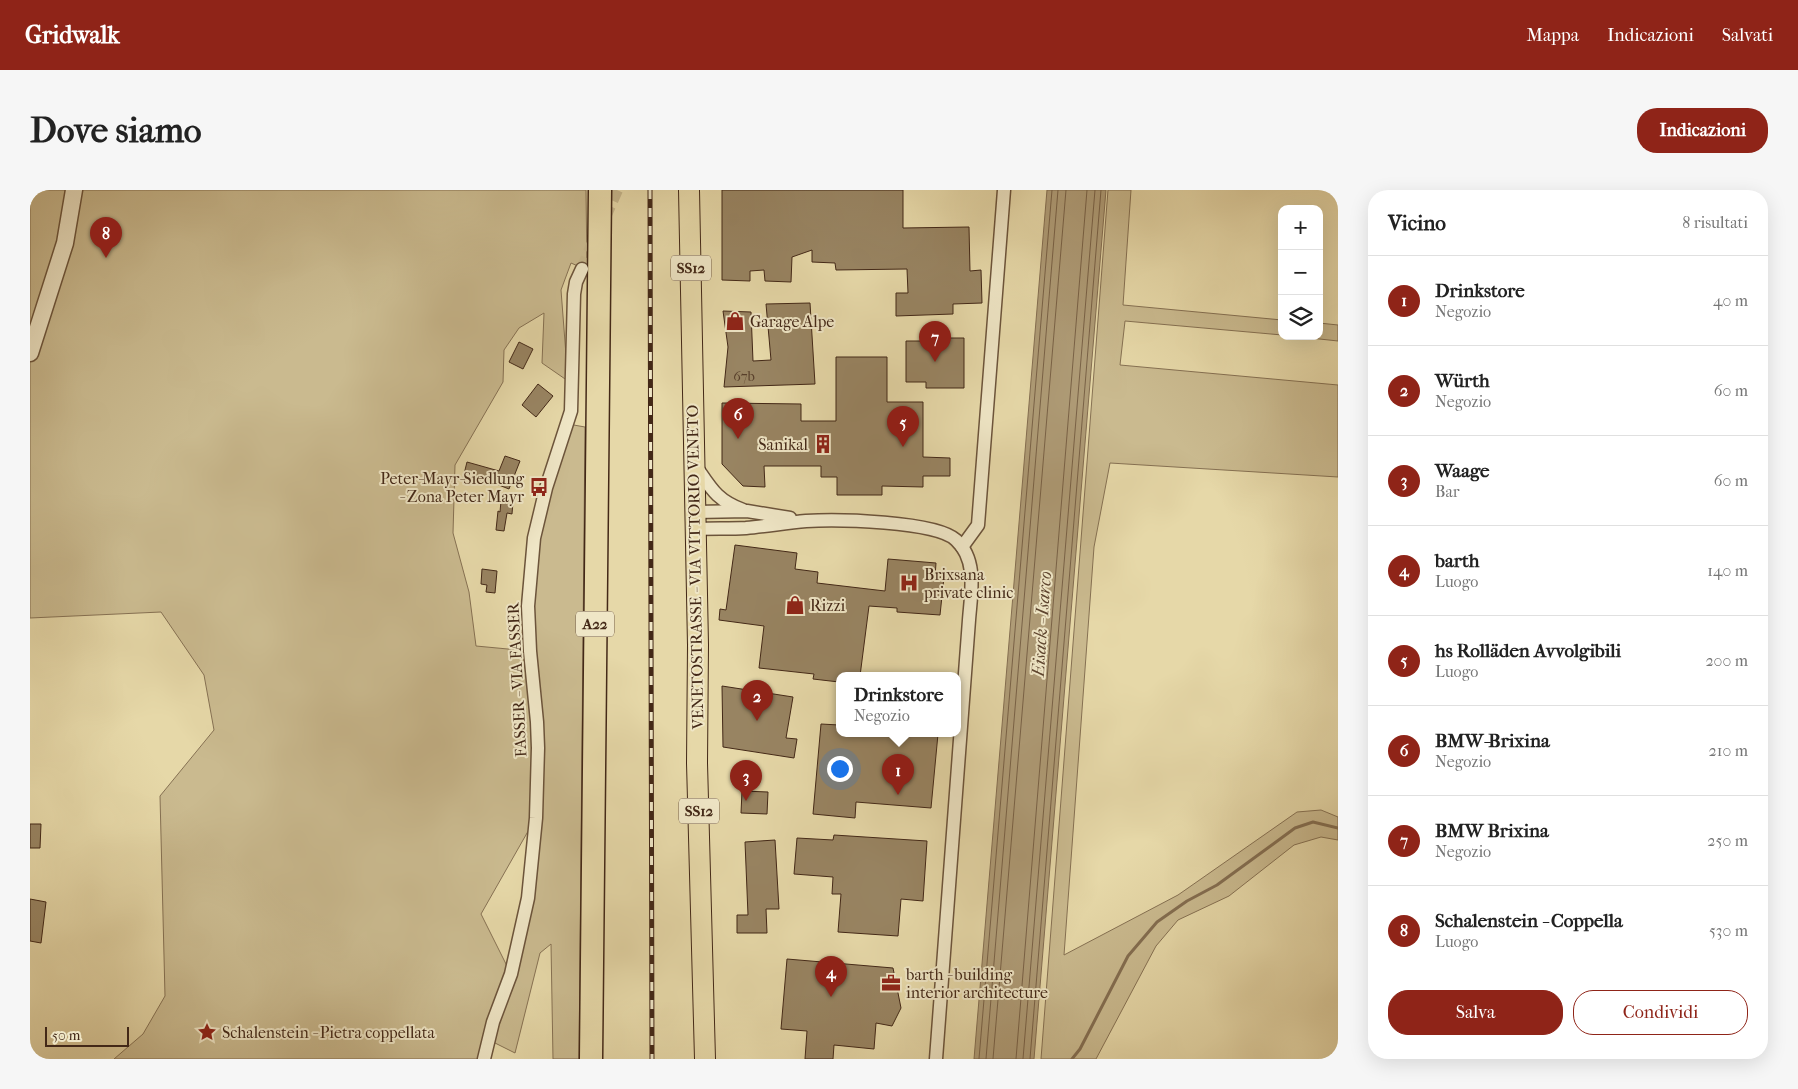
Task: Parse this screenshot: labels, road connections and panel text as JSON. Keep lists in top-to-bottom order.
{
  "streets": {
    "highway": ["A22"],
    "main road": ["SS12", "VENETOSTRASSE - VIA VITTORIO VENETO"],
    "street": ["FASSER - VIA FASSER"]
  },
  "water": ["Eisack - Isarco"],
  "places": {
    "shop": ["Garage Alpe", "Rizzi"],
    "building": ["Sanikal"],
    "bus stop": ["Peter-Mayr-Siedlung - Zona Peter Mayr"],
    "hospital": ["Brixsana private clinic"],
    "office": ["barth - building interior architecture"],
    "place": ["Schalenstein - Pietra coppellata"]
  },
  "house_numbers": ["67b"],
  "scale_bar": "50 m",
  "page": {
    "header": "Gridwalk",
    "nav": ["Mappa", "Indicazioni", "Salvati"],
    "buttons": [
      "Indicazioni",
      ["Salva", "Condividi"]
    ],
    "title": "Dove siamo",
    "heading": ["Vicino", "8 risultati"],
    "map_buttons": ["+", "−"],
    "pins": [
      "8",
      "7",
      "6",
      "5",
      "2",
      "1",
      "3",
      "4"
    ],
    "list": [
      {
        "mark": "1",
        "name": "Drinkstore",
        "note": "Negozio",
        "value": "40 m"
      },
      {
        "mark": "2",
        "name": "Würth",
        "note": "Negozio",
        "value": "60 m"
      },
      {
        "mark": "3",
        "name": "Waage",
        "note": "Bar",
        "value": "60 m"
      },
      {
        "mark": "4",
        "name": "barth",
        "note": "Luogo",
        "value": "140 m"
      },
      {
        "mark": "5",
        "name": "hs Rolläden Avvolgibili",
        "note": "Luogo",
        "value": "200 m"
      },
      {
        "mark": "6",
        "name": "BMW-Brixina",
        "note": "Negozio",
        "value": "210 m"
      },
      {
        "mark": "7",
        "name": "BMW Brixina",
        "note": "Negozio",
        "value": "250 m"
      },
      {
        "mark": "8",
        "name": "Schalenstein - Coppella",
        "note": "Luogo",
        "value": "530 m"
      }
    ],
    "popup": ["Drinkstore", "Negozio"],
    "scale": "50 m"
  }
}
